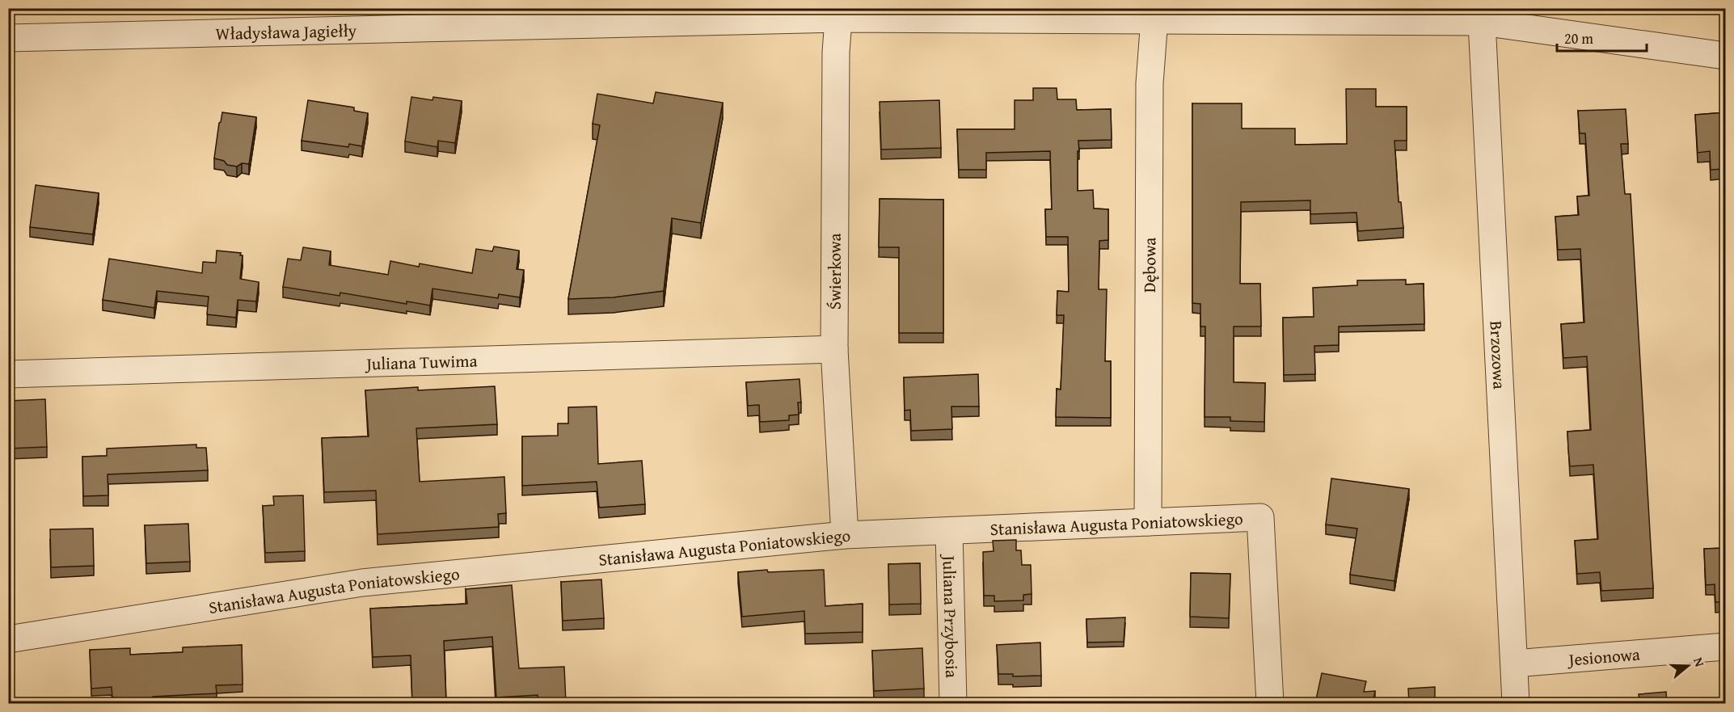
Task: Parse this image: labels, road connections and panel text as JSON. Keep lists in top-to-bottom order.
{
  "streets": {
    "street": [
      "Władysława Jagiełły",
      "Dębowa",
      "Świerkowa",
      "Brzozowa",
      "Juliana Tuwima",
      "Stanisława Augusta Poniatowskiego",
      "Juliana Przybosia",
      "Jesionowa"
    ]
  },
  "crossings": [
    ["Władysława Jagiełły", "Dębowa"],
    ["Władysława Jagiełły", "Świerkowa"],
    ["Władysława Jagiełły", "Brzozowa"],
    ["Dębowa", "Stanisława Augusta Poniatowskiego"],
    ["Świerkowa", "Juliana Tuwima"],
    ["Świerkowa", "Stanisława Augusta Poniatowskiego"],
    ["Brzozowa", "Jesionowa"],
    ["Stanisława Augusta Poniatowskiego", "Juliana Przybosia"]
  ],
  "scale_bar": "20 m",
  "north": "right"
}
